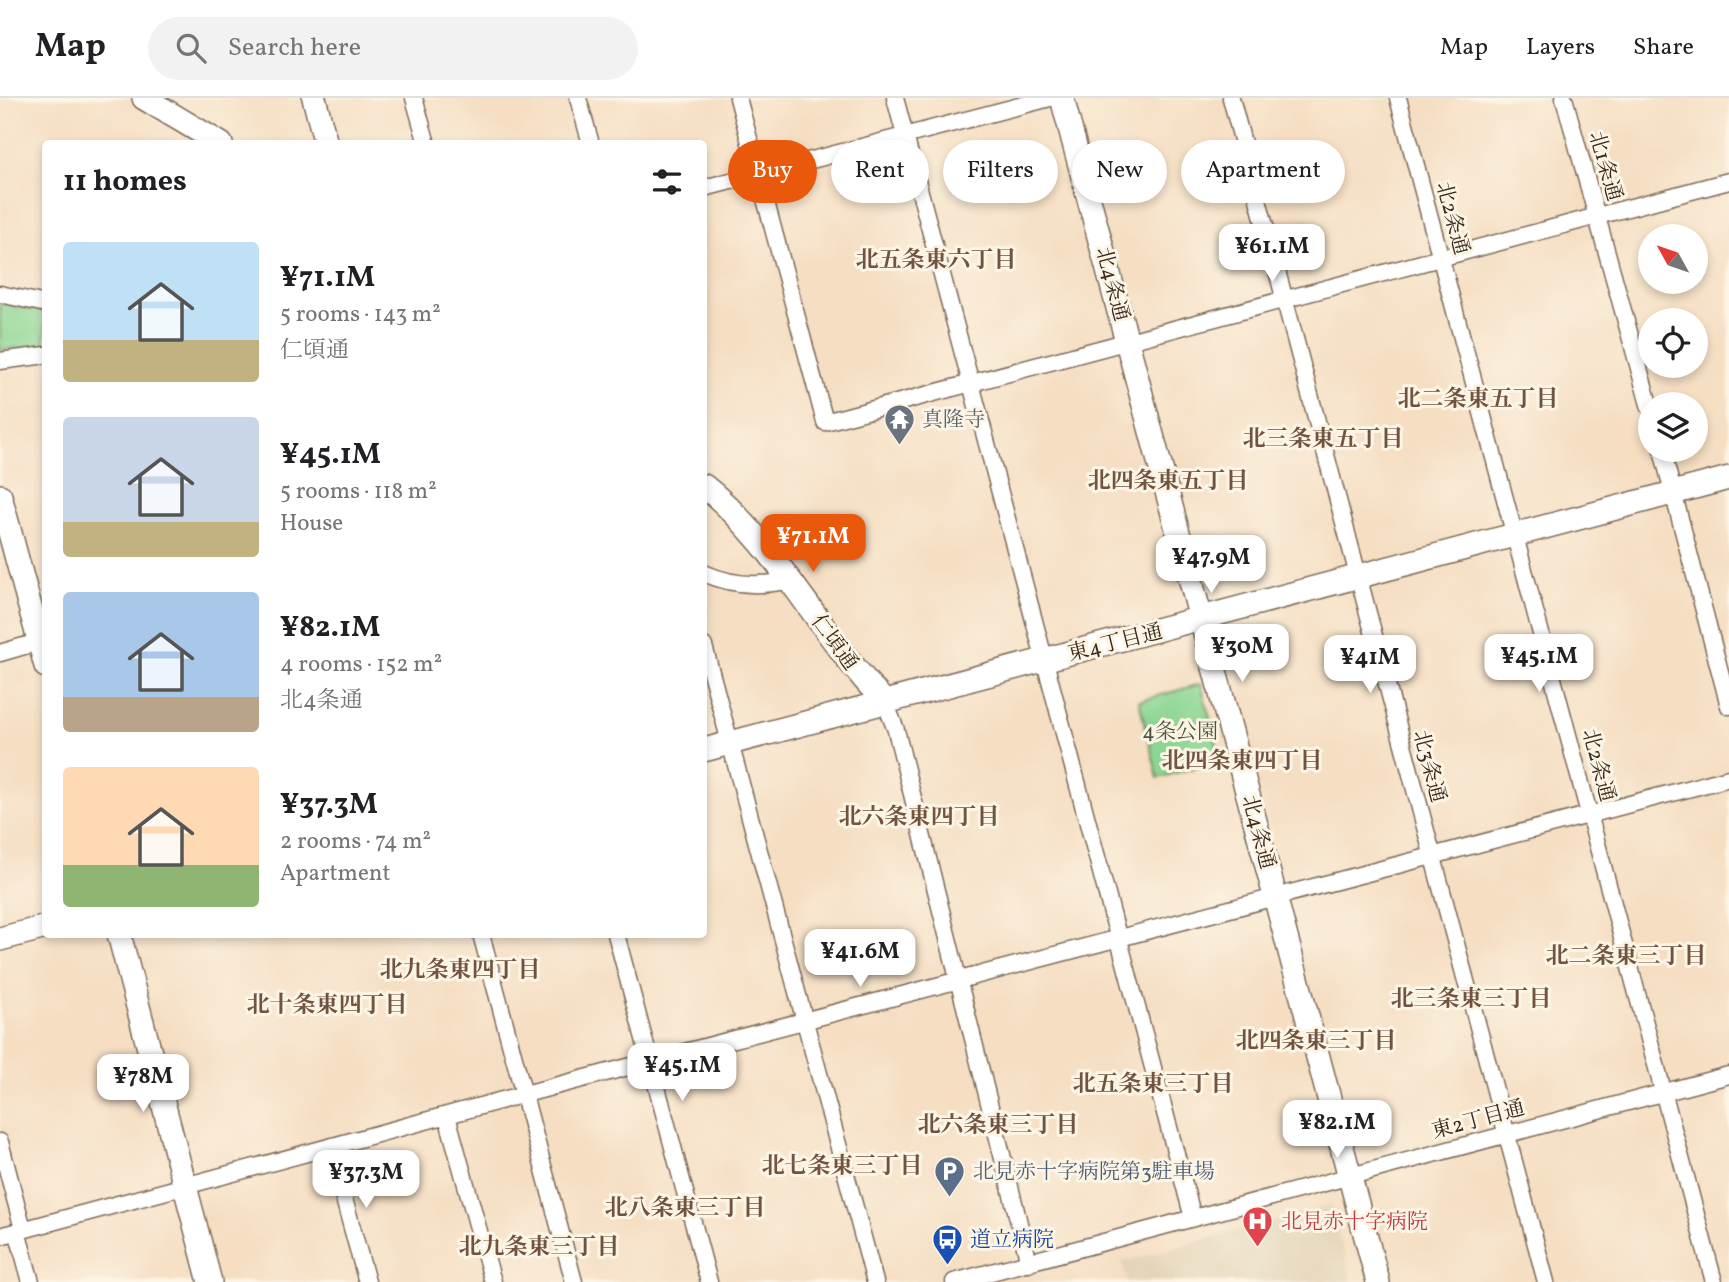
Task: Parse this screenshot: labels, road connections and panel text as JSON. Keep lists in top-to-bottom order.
{
  "streets": {
    "street": [
      "北1条通",
      "北2条通",
      "北4条通",
      "仁頃通",
      "東4丁目通",
      "北3条通",
      "東2丁目通"
    ]
  },
  "crossings": [
    ["北2条通", "東4丁目通"],
    ["北2条通", "東2丁目通"],
    ["北4条通", "東4丁目通"],
    ["北4条通", "東2丁目通"],
    ["仁頃通", "東4丁目通"],
    ["東4丁目通", "北3条通"],
    ["北3条通", "東2丁目通"]
  ],
  "districts": [
    "北五条東六丁目",
    "北二条東五丁目",
    "北三条東五丁目",
    "北四条東五丁目",
    "北四条東四丁目",
    "北六条東四丁目",
    "北二条東三丁目",
    "北九条東四丁目",
    "北三条東三丁目",
    "北十条東四丁目",
    "北四条東三丁目",
    "北五条東三丁目",
    "北六条東三丁目",
    "北七条東三丁目",
    "北八条東三丁目",
    "北九条東三丁目"
  ],
  "parks": ["4条公園"],
  "places": {
    "temple": ["真隆寺"],
    "parking": ["北見赤十字病院第3駐車場"],
    "hospital": ["北見赤十字病院"],
    "bus stop": ["道立病院"]
  },
  "north": "top left",
  "page": {
    "header": "Map",
    "search": "Search here",
    "nav": ["Map", "Layers", "Share"],
    "chip": [
      "Buy",
      "Rent",
      "Filters",
      "New",
      "Apartment"
    ],
    "heading": "11 homes",
    "price": [
      "¥61.1M",
      "¥71.1M",
      "¥47.9M",
      "¥30M",
      "¥45.1M",
      "¥41M",
      "¥41.6M",
      "¥45.1M",
      "¥78M",
      "¥82.1M",
      "¥37.3M"
    ],
    "list": [
      {
        "name": "¥71.1M",
        "note": "5 rooms · 143 m² · 仁頃通"
      },
      {
        "name": "¥45.1M",
        "note": "5 rooms · 118 m² · House"
      },
      {
        "name": "¥82.1M",
        "note": "4 rooms · 152 m² · 北4条通"
      },
      {
        "name": "¥37.3M",
        "note": "2 rooms · 74 m² · Apartment"
      }
    ]
  }
}
